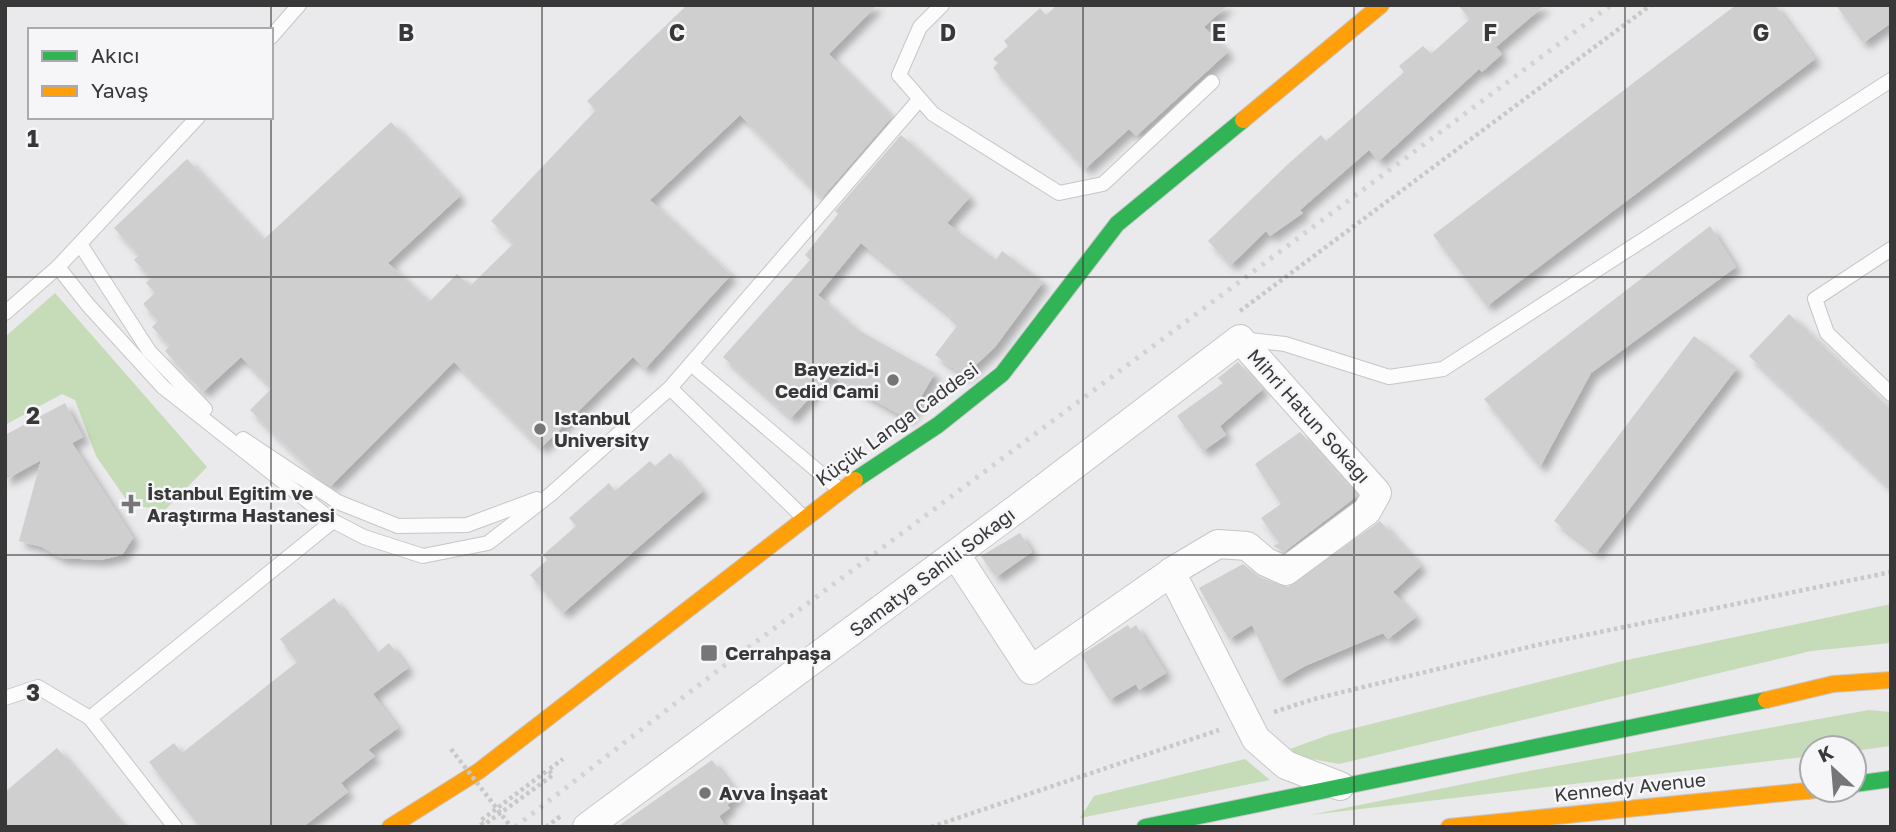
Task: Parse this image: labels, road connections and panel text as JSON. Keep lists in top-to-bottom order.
{
  "streets": {
    "street": [
      "Mihri Hatun Sokağı",
      "Küçük Langa Caddesi",
      "Samatya Sahili Sokağı",
      "Kennedy Avenue"
    ]
  },
  "crossings": [
    ["Mihri Hatun Sokağı", "Samatya Sahili Sokağı"]
  ],
  "places": {
    "other": ["Bayezid-i Cedid Cami", "Istanbul University", "Avva İnşaat"],
    "health": ["İstanbul Eğitim ve Araştırma Hastanesi"],
    "transit": ["Cerrahpaşa"]
  },
  "legend": ["Akıcı", "Yavaş"],
  "north": "top left",
  "grid": {
    "columns": [
      "B",
      "C",
      "D",
      "E",
      "F",
      "G"
    ],
    "rows": ["1", "2", "3"]
  }
}
